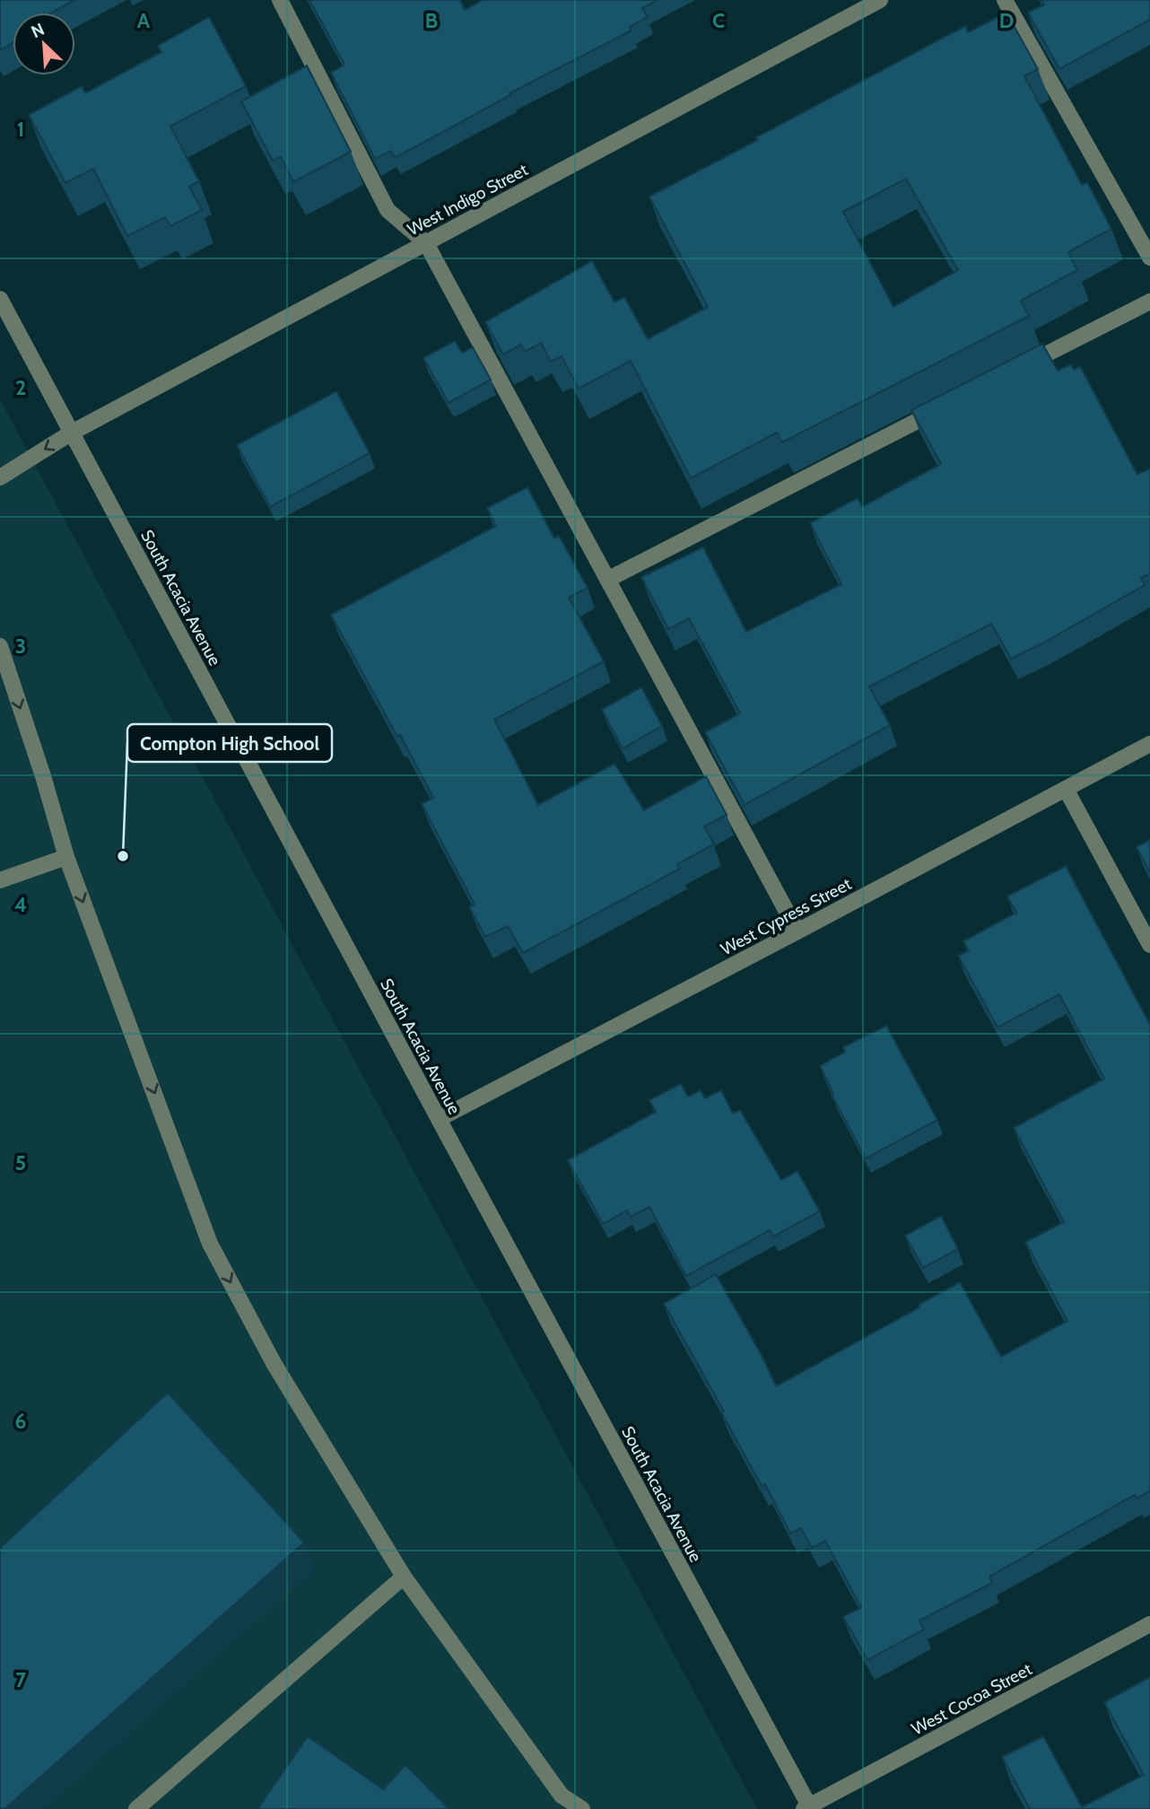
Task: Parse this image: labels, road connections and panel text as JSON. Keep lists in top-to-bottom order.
{
  "streets": {
    "street": [
      "West Indigo Street",
      "South Acacia Avenue",
      "West Cypress Street",
      "West Cocoa Street"
    ]
  },
  "crossings": [
    ["West Indigo Street", "South Acacia Avenue"],
    ["South Acacia Avenue", "West Cypress Street"],
    ["South Acacia Avenue", "West Cocoa Street"]
  ],
  "places": ["Compton High School"],
  "north": "top left",
  "grid": {
    "columns": [
      "A",
      "B",
      "C",
      "D"
    ],
    "rows": [
      "1",
      "2",
      "3",
      "4",
      "5",
      "6",
      "7"
    ]
  }
}
